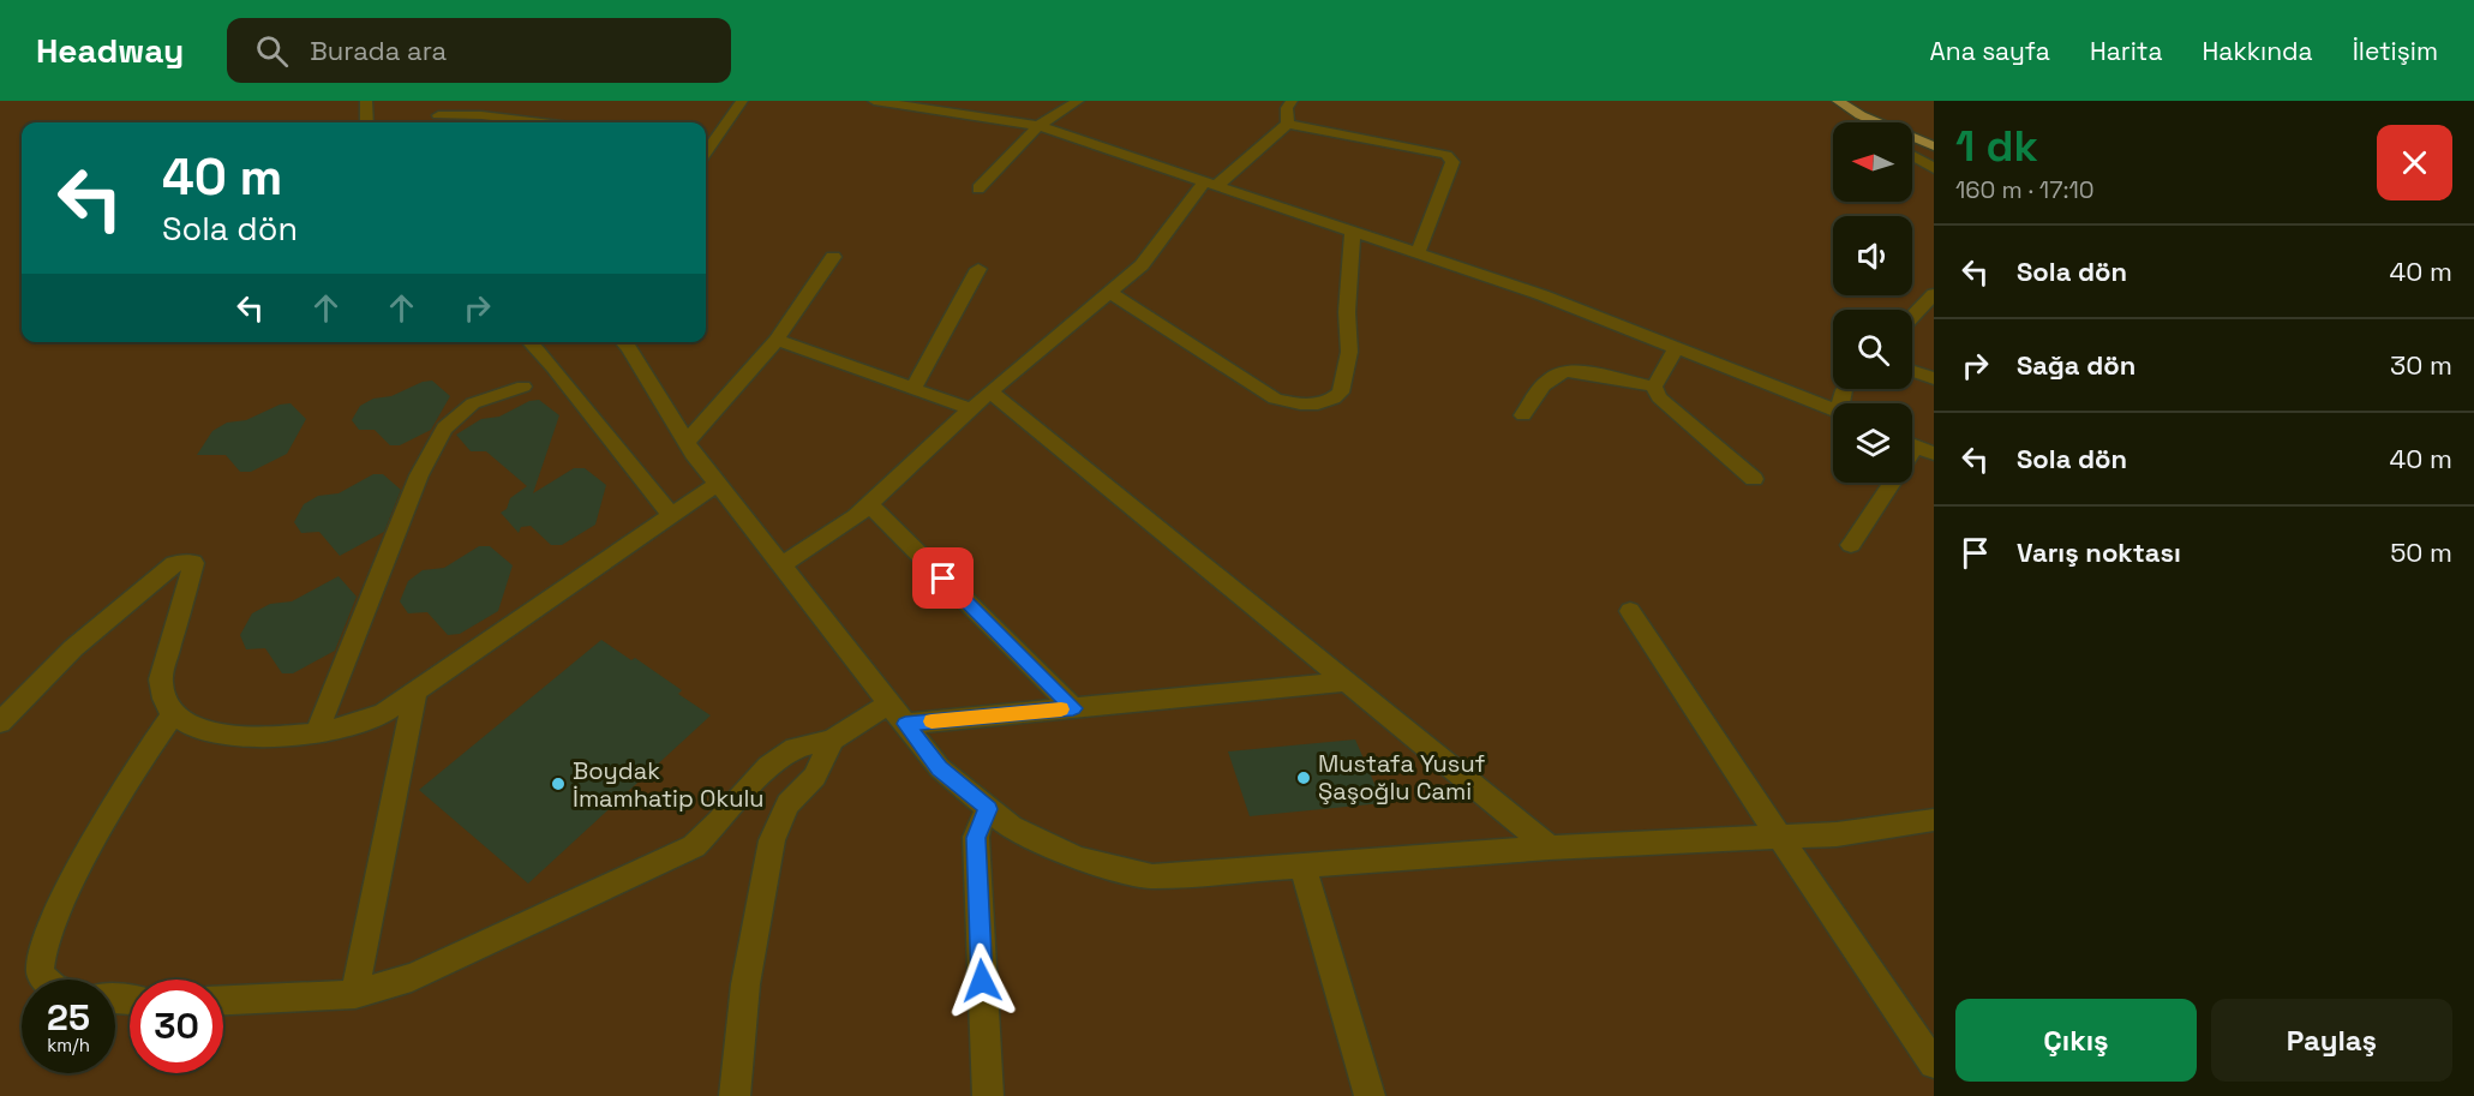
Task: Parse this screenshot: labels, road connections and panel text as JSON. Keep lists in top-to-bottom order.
{
  "places": ["Mustafa Yusuf Şaşoğlu Cami", "Boydak İmamhatip Okulu"],
  "north": "left",
  "page": {
    "header": "Headway",
    "search": "Burada ara",
    "nav": [
      "Ana sayfa",
      "Harita",
      "Hakkında",
      "İletişim"
    ],
    "heading": ["1 dk", "160 m · 17:10"],
    "turn": ["40 m", "Sola dön"],
    "list": [
      {
        "name": "Sola dön",
        "value": "40 m"
      },
      {
        "name": "Sağa dön",
        "value": "30 m"
      },
      {
        "name": "Sola dön",
        "value": "40 m"
      },
      {
        "name": "Varış noktası",
        "value": "50 m"
      }
    ],
    "speed": "25 km/h",
    "limit": "30",
    "buttons": ["Çıkış", "Paylaş"]
  }
}
